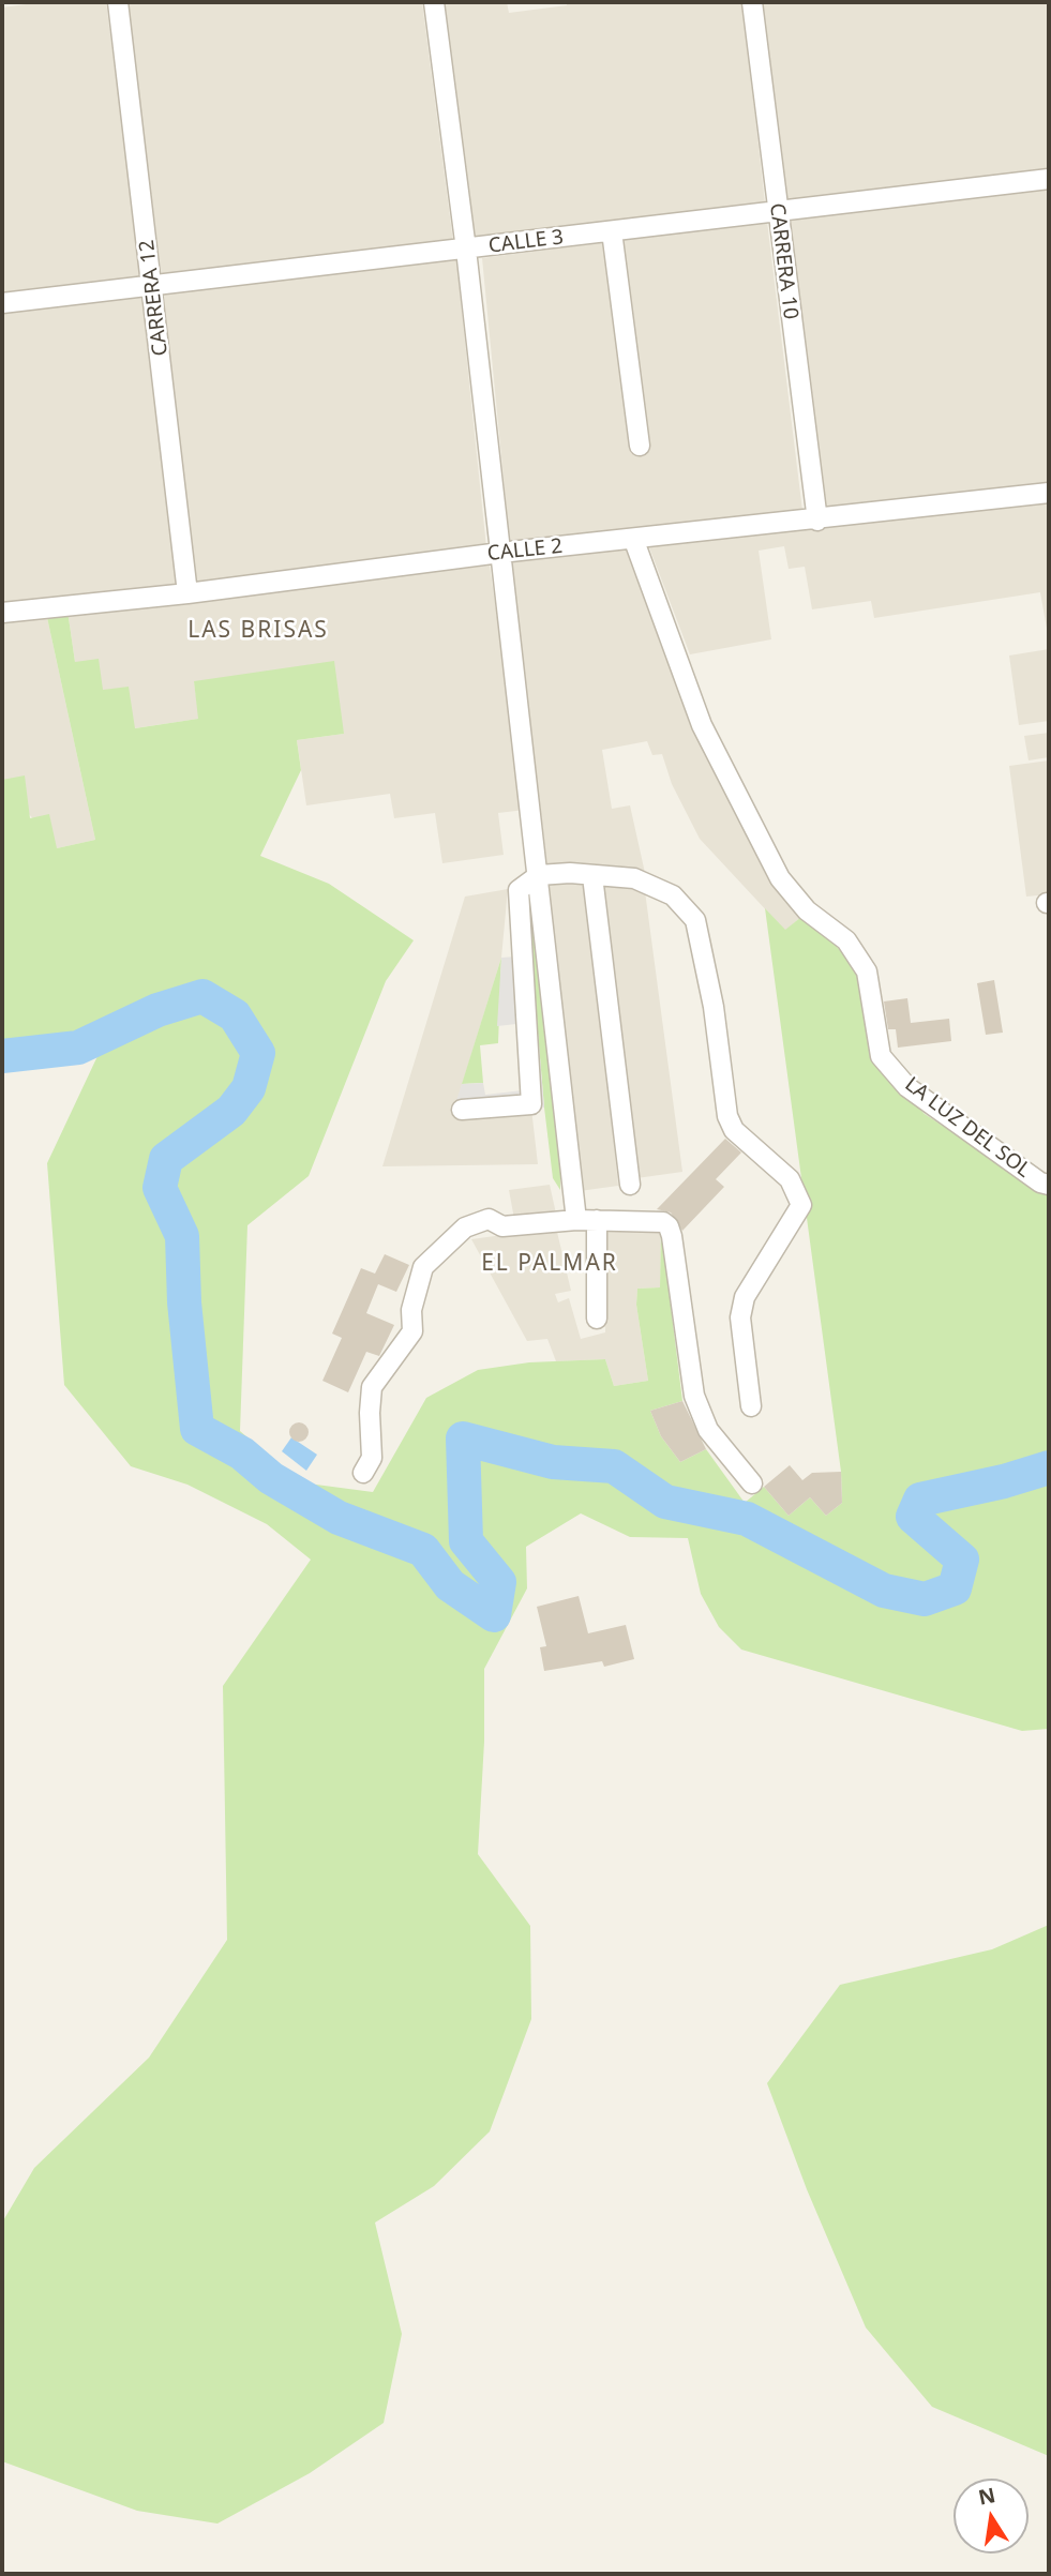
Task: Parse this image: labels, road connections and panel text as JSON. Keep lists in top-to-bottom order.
{
  "streets": {
    "street": [
      "CALLE 3",
      "CARRERA 10",
      "CARRERA 12",
      "CALLE 2",
      "LA LUZ DEL SOL"
    ]
  },
  "crossings": [
    ["CALLE 3", "CARRERA 10"],
    ["CALLE 3", "CARRERA 12"],
    ["CARRERA 10", "CALLE 2"],
    ["CARRERA 12", "CALLE 2"],
    ["CALLE 2", "LA LUZ DEL SOL"]
  ],
  "districts": ["LAS BRISAS", "EL PALMAR"],
  "north": "top"
}
